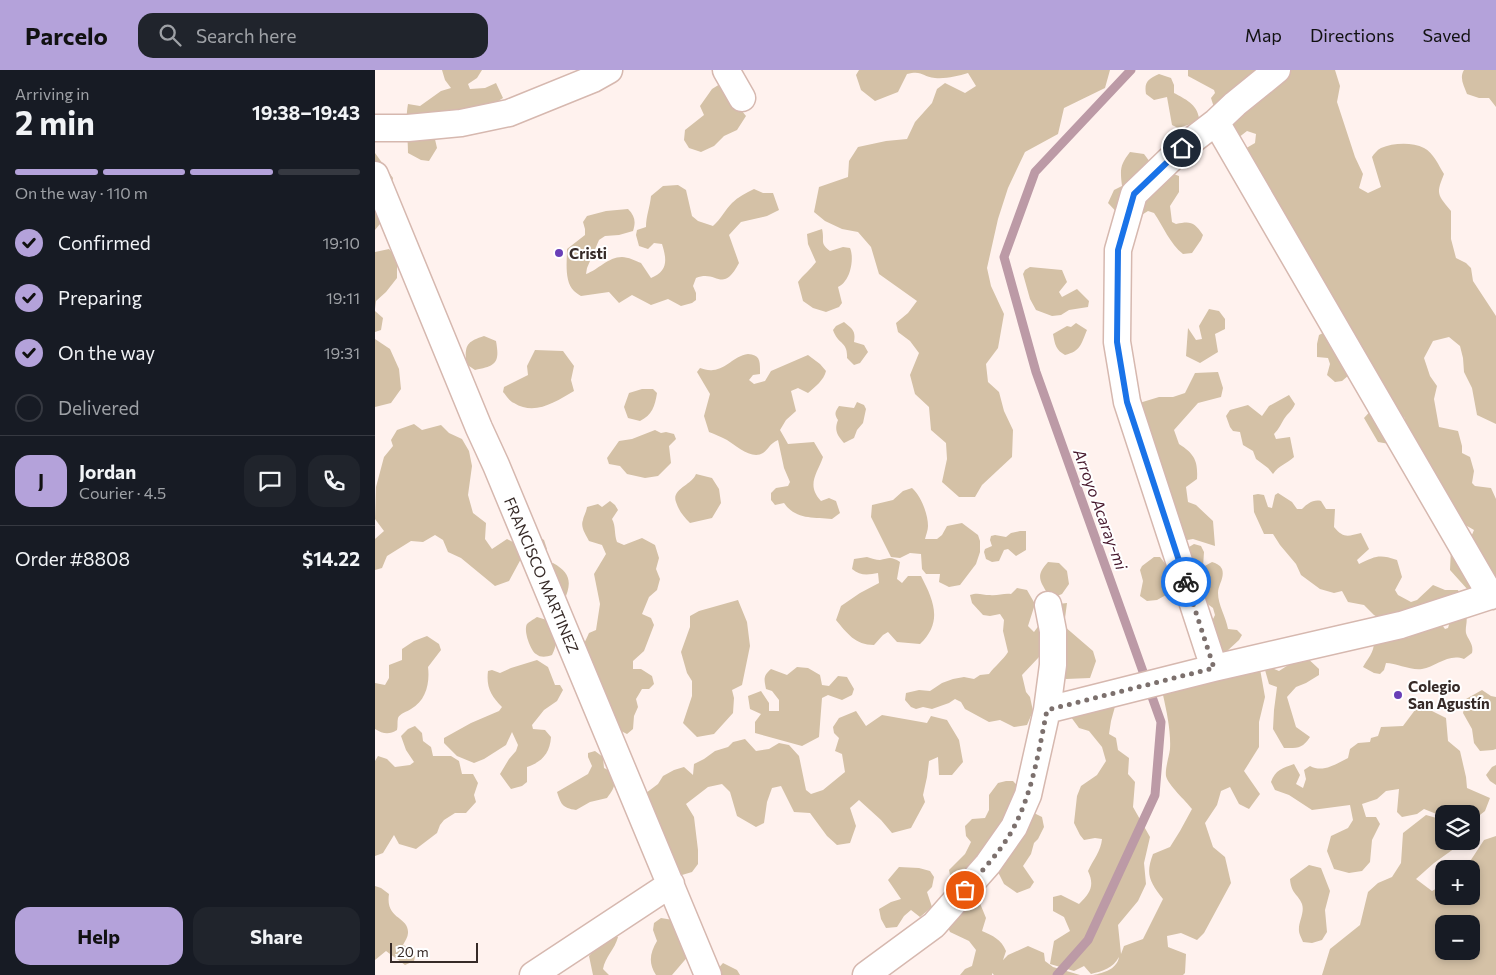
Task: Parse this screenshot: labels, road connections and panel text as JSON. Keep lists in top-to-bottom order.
{
  "streets": {
    "street": ["FRANCISCO MARTINEZ"]
  },
  "water": ["Arroyo Acaray-mi"],
  "places": ["Cristi", "Colegio San Agustín"],
  "scale_bar": "20 m",
  "page": {
    "header": "Parcelo",
    "search": "Search here",
    "nav": ["Map", "Directions", "Saved"],
    "heading": ["2 min", "Arriving in", "19:38–19:43"],
    "panel": [
      "Jordan",
      "Courier · 4.5",
      "Order #8808",
      "$14.22"
    ],
    "bar": "On the way · 110 m",
    "list": [
      ["Confirmed", "19:10"],
      ["Preparing", "19:11"],
      ["On the way", "19:31"],
      "Delivered"
    ],
    "round": "J",
    "map_buttons": ["+", "−"],
    "buttons": ["Help", "Share"],
    "scale": "20 m"
  }
}
